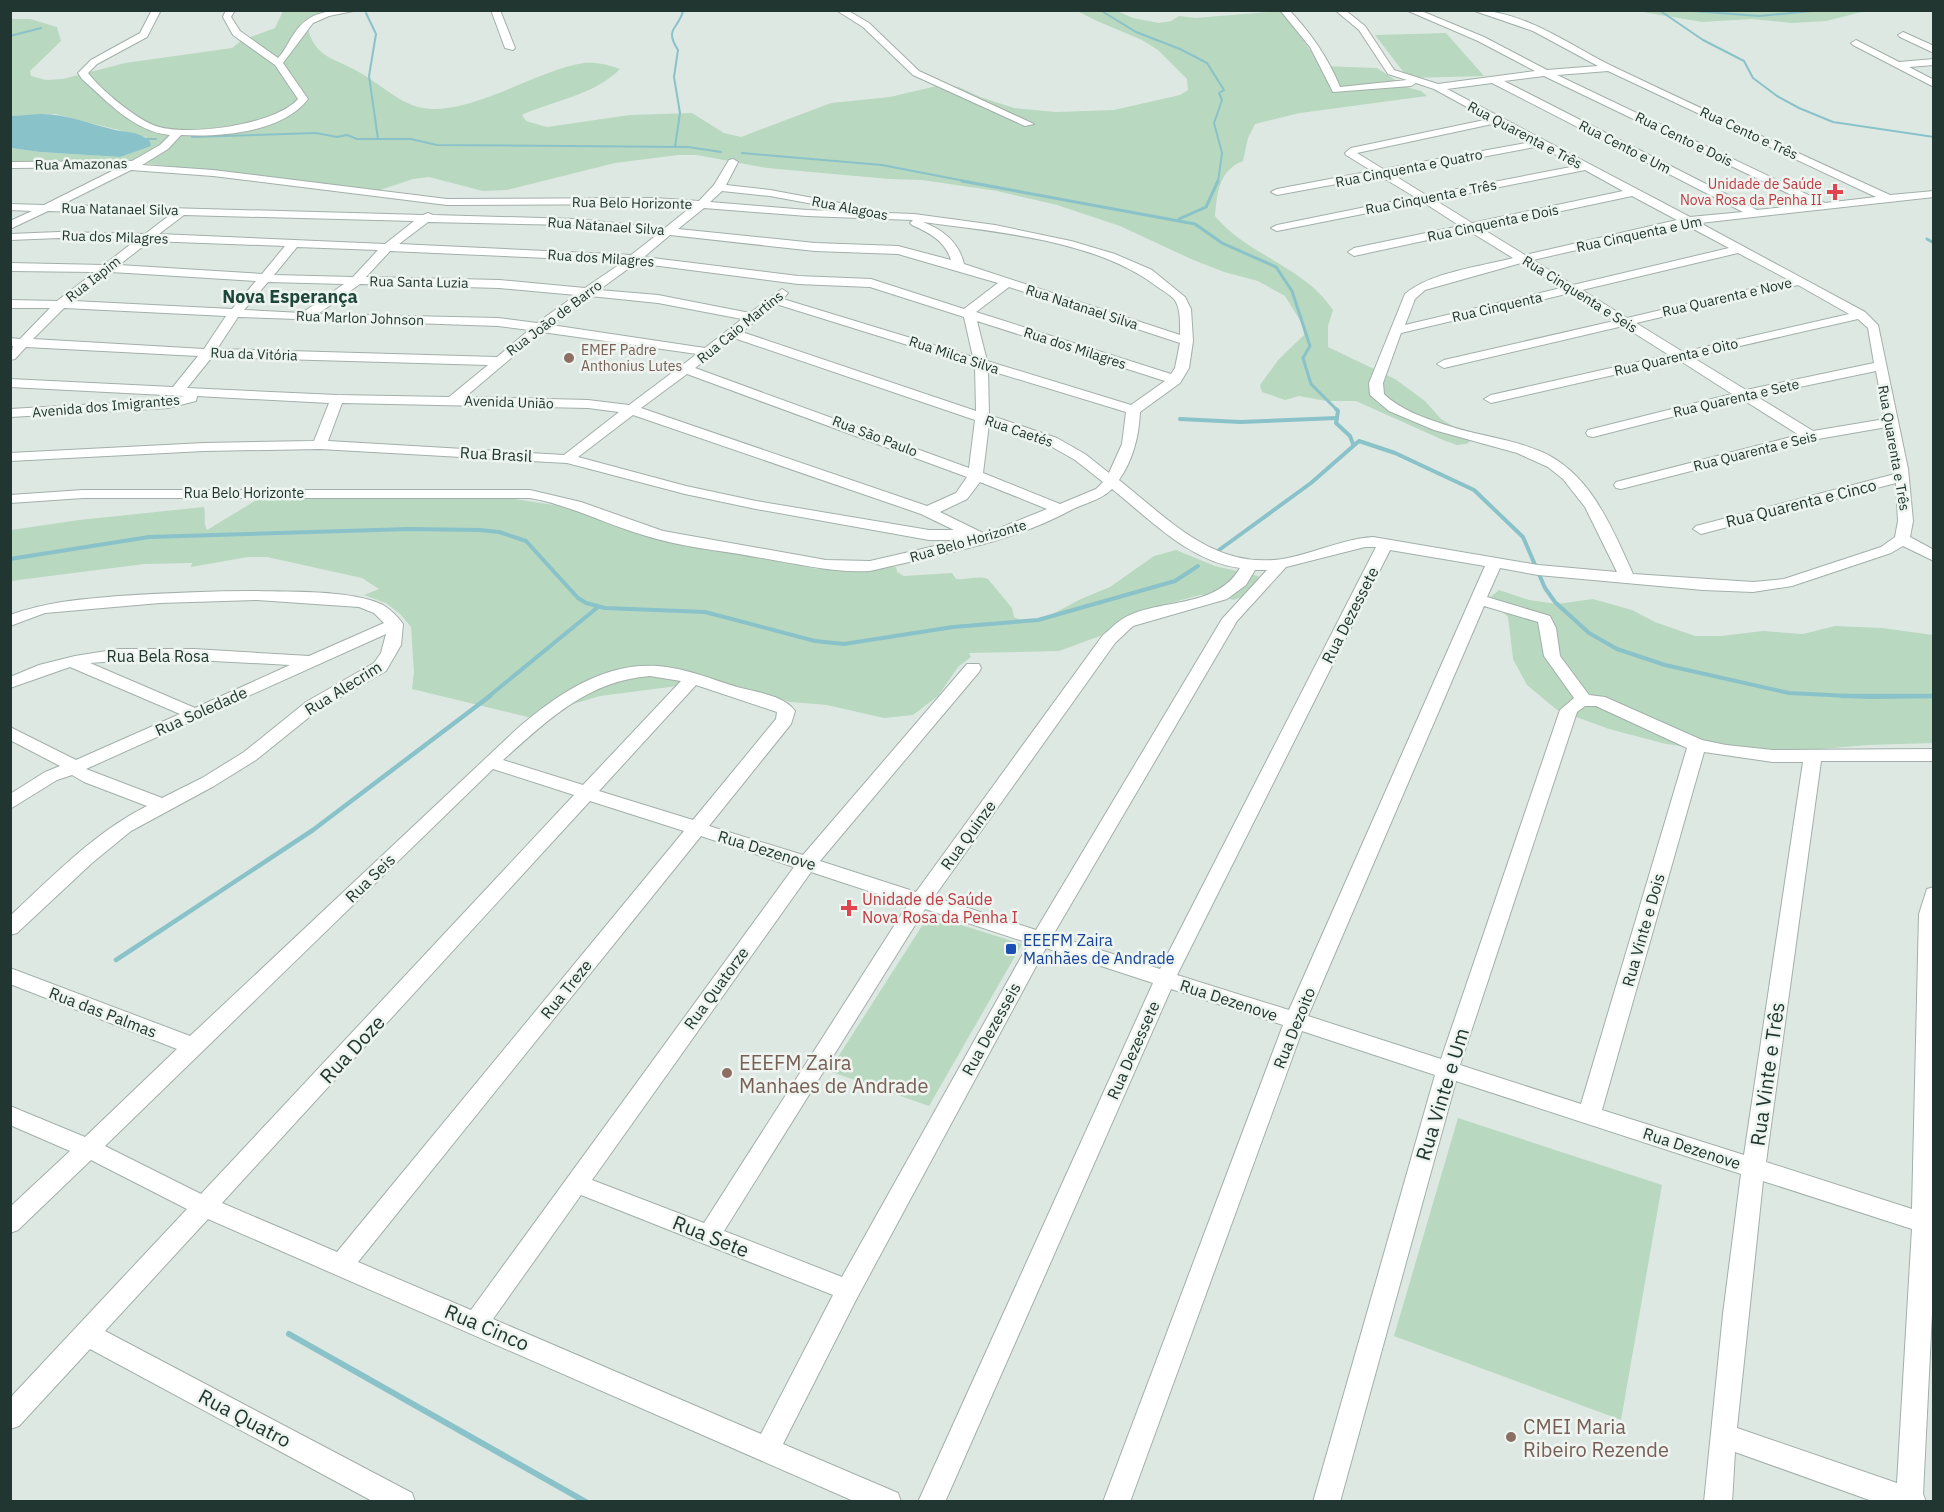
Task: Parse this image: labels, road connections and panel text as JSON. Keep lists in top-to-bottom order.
{
  "streets": {
    "street": [
      "Rua Cento e Três",
      "Rua Quarenta e Três",
      "Rua Cento e Dois",
      "Rua Cento e Um",
      "Rua Amazonas",
      "Rua Cinquenta e Quatro",
      "Rua Cinquenta e Três",
      "Rua Belo Horizonte",
      "Rua Alagoas",
      "Rua Natanael Silva",
      "Rua Cinquenta e Dois",
      "Rua Cinquenta e Um",
      "Rua dos Milagres",
      "Rua Iapim",
      "Rua Santa Luzia",
      "Rua Cinquenta e Seis",
      "Rua Quarenta e Nove",
      "Rua Cinquenta",
      "Rua Marlon Johnson",
      "Rua João de Barro",
      "Rua Caio Martins",
      "Rua da Vitória",
      "Rua Milca Silva",
      "Rua Quarenta e Oito",
      "Rua Quarenta e Sete",
      "Avenida União",
      "Avenida dos Imigrantes",
      "Rua Caetés",
      "Rua São Paulo",
      "Rua Quarenta e Seis",
      "Rua Brasil",
      "Rua Quarenta e Cinco",
      "Rua Dezessete",
      "Rua Bela Rosa",
      "Rua Alecrim",
      "Rua Soledade",
      "Rua Quinze",
      "Rua Dezenove",
      "Rua Seis",
      "Rua Vinte e Dois",
      "Rua Quatorze",
      "Rua Treze",
      "Rua das Palmas",
      "Rua Dezoito",
      "Rua Dezesseis",
      "Rua Doze",
      "Rua Vinte e Três",
      "Rua Vinte e Um",
      "Rua Sete",
      "Rua Cinco",
      "Rua Quatro"
    ]
  },
  "crossings": [
    ["Rua Cento e Três", "Rua Cinquenta e Um"],
    ["Rua Quarenta e Três", "Rua Cinquenta e Quatro"],
    ["Rua Quarenta e Três", "Rua Cinquenta e Três"],
    ["Rua Quarenta e Três", "Rua Cinquenta e Dois"],
    ["Rua Quarenta e Três", "Rua Cinquenta e Um"],
    ["Rua Quarenta e Três", "Rua Cinquenta e Seis"],
    ["Rua Quarenta e Três", "Rua Quarenta e Nove"],
    ["Rua Quarenta e Três", "Rua Cinquenta"],
    ["Rua Quarenta e Três", "Rua Quarenta e Oito"],
    ["Rua Quarenta e Três", "Rua Quarenta e Sete"],
    ["Rua Quarenta e Três", "Rua Quarenta e Seis"],
    ["Rua Quarenta e Três", "Rua Quarenta e Cinco"],
    ["Rua Cento e Dois", "Rua Cinquenta e Um"],
    ["Rua Cento e Um", "Rua Cinquenta e Um"],
    ["Rua Amazonas", "Rua Belo Horizonte"],
    ["Rua Cinquenta e Quatro", "Rua Cinquenta e Seis"],
    ["Rua Cinquenta e Três", "Rua Cinquenta e Seis"],
    ["Rua Belo Horizonte", "Rua Alagoas"],
    ["Rua Belo Horizonte", "Rua Natanael Silva"],
    ["Rua Belo Horizonte", "Rua dos Milagres"],
    ["Rua Belo Horizonte", "Rua João de Barro"],
    ["Rua Belo Horizonte", "Avenida União"],
    ["Rua Belo Horizonte", "Rua Caetés"],
    ["Rua Belo Horizonte", "Rua São Paulo"],
    ["Rua Belo Horizonte", "Rua Brasil"],
    ["Rua Alagoas", "Rua Natanael Silva"],
    ["Rua Alagoas", "Rua João de Barro"],
    ["Rua Natanael Silva", "Rua Iapim"],
    ["Rua Natanael Silva", "Rua João de Barro"],
    ["Rua Cinquenta e Dois", "Rua Cinquenta e Seis"],
    ["Rua Cinquenta e Um", "Rua Cinquenta e Seis"],
    ["Rua Cinquenta e Um", "Rua Cinquenta"],
    ["Rua dos Milagres", "Rua Iapim"],
    ["Rua dos Milagres", "Rua João de Barro"],
    ["Rua dos Milagres", "Rua Caio Martins"],
    ["Rua Iapim", "Rua Santa Luzia"],
    ["Rua Iapim", "Rua Marlon Johnson"],
    ["Rua Iapim", "Rua da Vitória"],
    ["Rua Santa Luzia", "Rua João de Barro"],
    ["Rua Santa Luzia", "Rua Caio Martins"],
    ["Rua Cinquenta e Seis", "Rua Quarenta e Nove"],
    ["Rua Cinquenta e Seis", "Rua Cinquenta"],
    ["Rua Cinquenta e Seis", "Rua Quarenta e Oito"],
    ["Rua Cinquenta e Seis", "Rua Quarenta e Sete"],
    ["Rua Cinquenta e Seis", "Rua Quarenta e Seis"],
    ["Rua Marlon Johnson", "Rua João de Barro"],
    ["Rua Marlon Johnson", "Rua Caio Martins"],
    ["Rua João de Barro", "Rua da Vitória"],
    ["Rua João de Barro", "Avenida União"],
    ["Rua Caio Martins", "Rua Milca Silva"],
    ["Rua Caio Martins", "Avenida União"],
    ["Rua Caio Martins", "Rua Caetés"],
    ["Rua Caio Martins", "Rua São Paulo"],
    ["Rua Caio Martins", "Rua Brasil"],
    ["Avenida União", "Avenida dos Imigrantes"],
    ["Avenida União", "Rua Brasil"],
    ["Rua Caetés", "Rua Quinze"],
    ["Rua Caetés", "Rua Dezesseis"],
    ["Rua Dezessete", "Rua Dezenove"],
    ["Rua Bela Rosa", "Rua Soledade"],
    ["Rua Alecrim", "Rua Soledade"],
    ["Rua Quinze", "Rua Dezenove"],
    ["Rua Quinze", "Rua Sete"],
    ["Rua Dezenove", "Rua Seis"],
    ["Rua Dezenove", "Rua Vinte e Dois"],
    ["Rua Dezenove", "Rua Quatorze"],
    ["Rua Dezenove", "Rua Treze"],
    ["Rua Dezenove", "Rua Dezoito"],
    ["Rua Dezenove", "Rua Dezesseis"],
    ["Rua Dezenove", "Rua Doze"],
    ["Rua Dezenove", "Rua Vinte e Três"],
    ["Rua Dezenove", "Rua Vinte e Um"],
    ["Rua Seis", "Rua Treze"],
    ["Rua Seis", "Rua das Palmas"],
    ["Rua Seis", "Rua Doze"],
    ["Rua Seis", "Rua Cinco"],
    ["Rua Quatorze", "Rua Sete"],
    ["Rua Quatorze", "Rua Cinco"],
    ["Rua Treze", "Rua Cinco"],
    ["Rua Dezesseis", "Rua Sete"],
    ["Rua Dezesseis", "Rua Cinco"],
    ["Rua Doze", "Rua Cinco"],
    ["Rua Doze", "Rua Quatro"]
  ],
  "districts": ["Nova Esperança"],
  "places": {
    "health": ["Unidade de Saúde Nova Rosa da Penha II", "Unidade de Saúde Nova Rosa da Penha I"],
    "other": ["EMEF Padre Anthonius Lutes", "EEEFM Zaira Manhaes de Andrade", "CMEI Maria Ribeiro Rezende"],
    "transit": ["EEEFM Zaira Manhães de Andrade"]
  }
}
